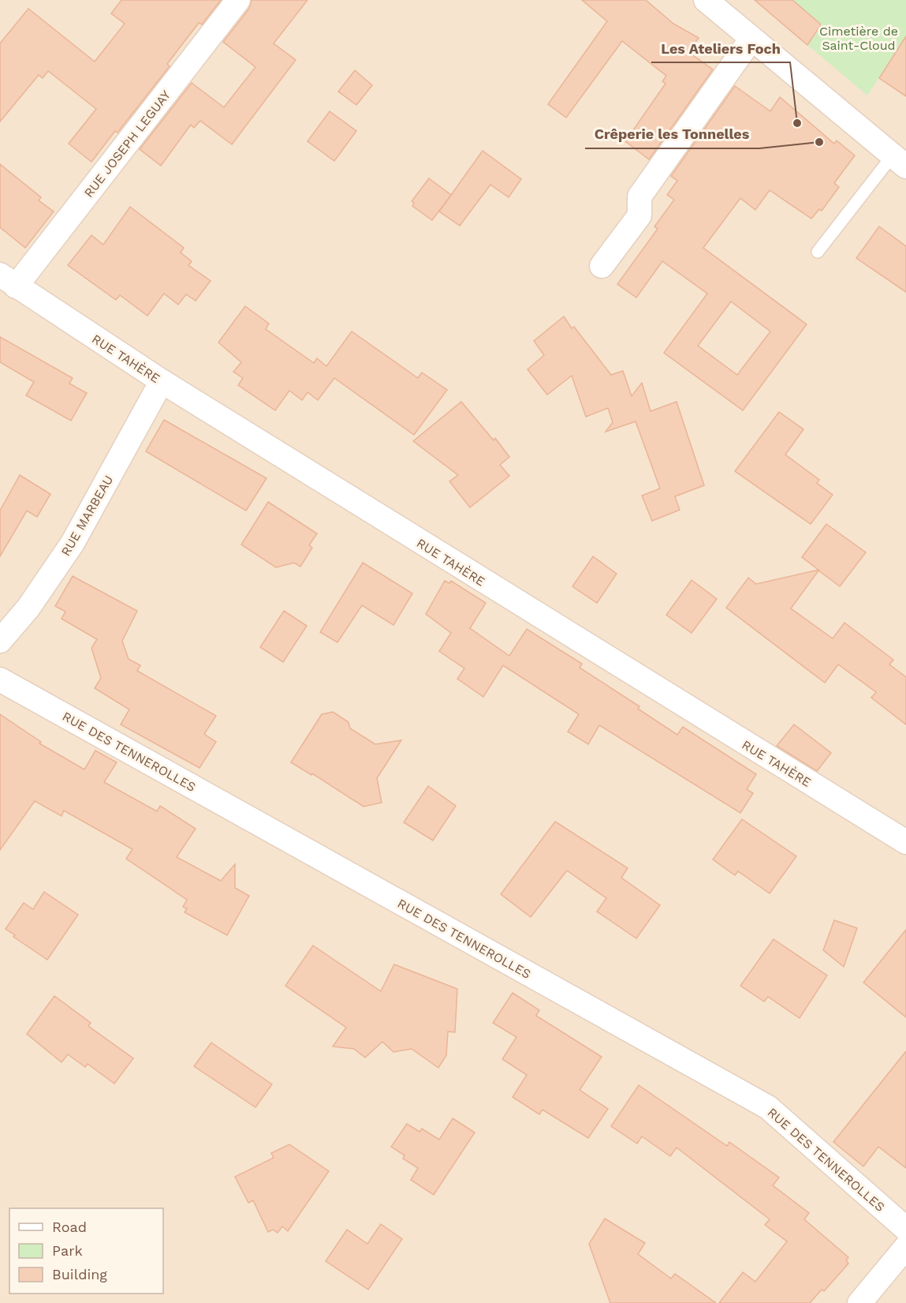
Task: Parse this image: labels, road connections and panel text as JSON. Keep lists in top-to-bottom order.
{
  "streets": {
    "street": [
      "RUE JOSEPH LEGUAY",
      "RUE TAHÈRE",
      "RUE MARBEAU",
      "RUE DES TENNEROLLES"
    ]
  },
  "crossings": [
    ["RUE JOSEPH LEGUAY", "RUE TAHÈRE"],
    ["RUE TAHÈRE", "RUE MARBEAU"]
  ],
  "parks": ["Cimetière de Saint-Cloud"],
  "places": ["Les Ateliers Foch", "Crêperie les Tonnelles"],
  "legend": ["Road", "Park", "Building"]
}
